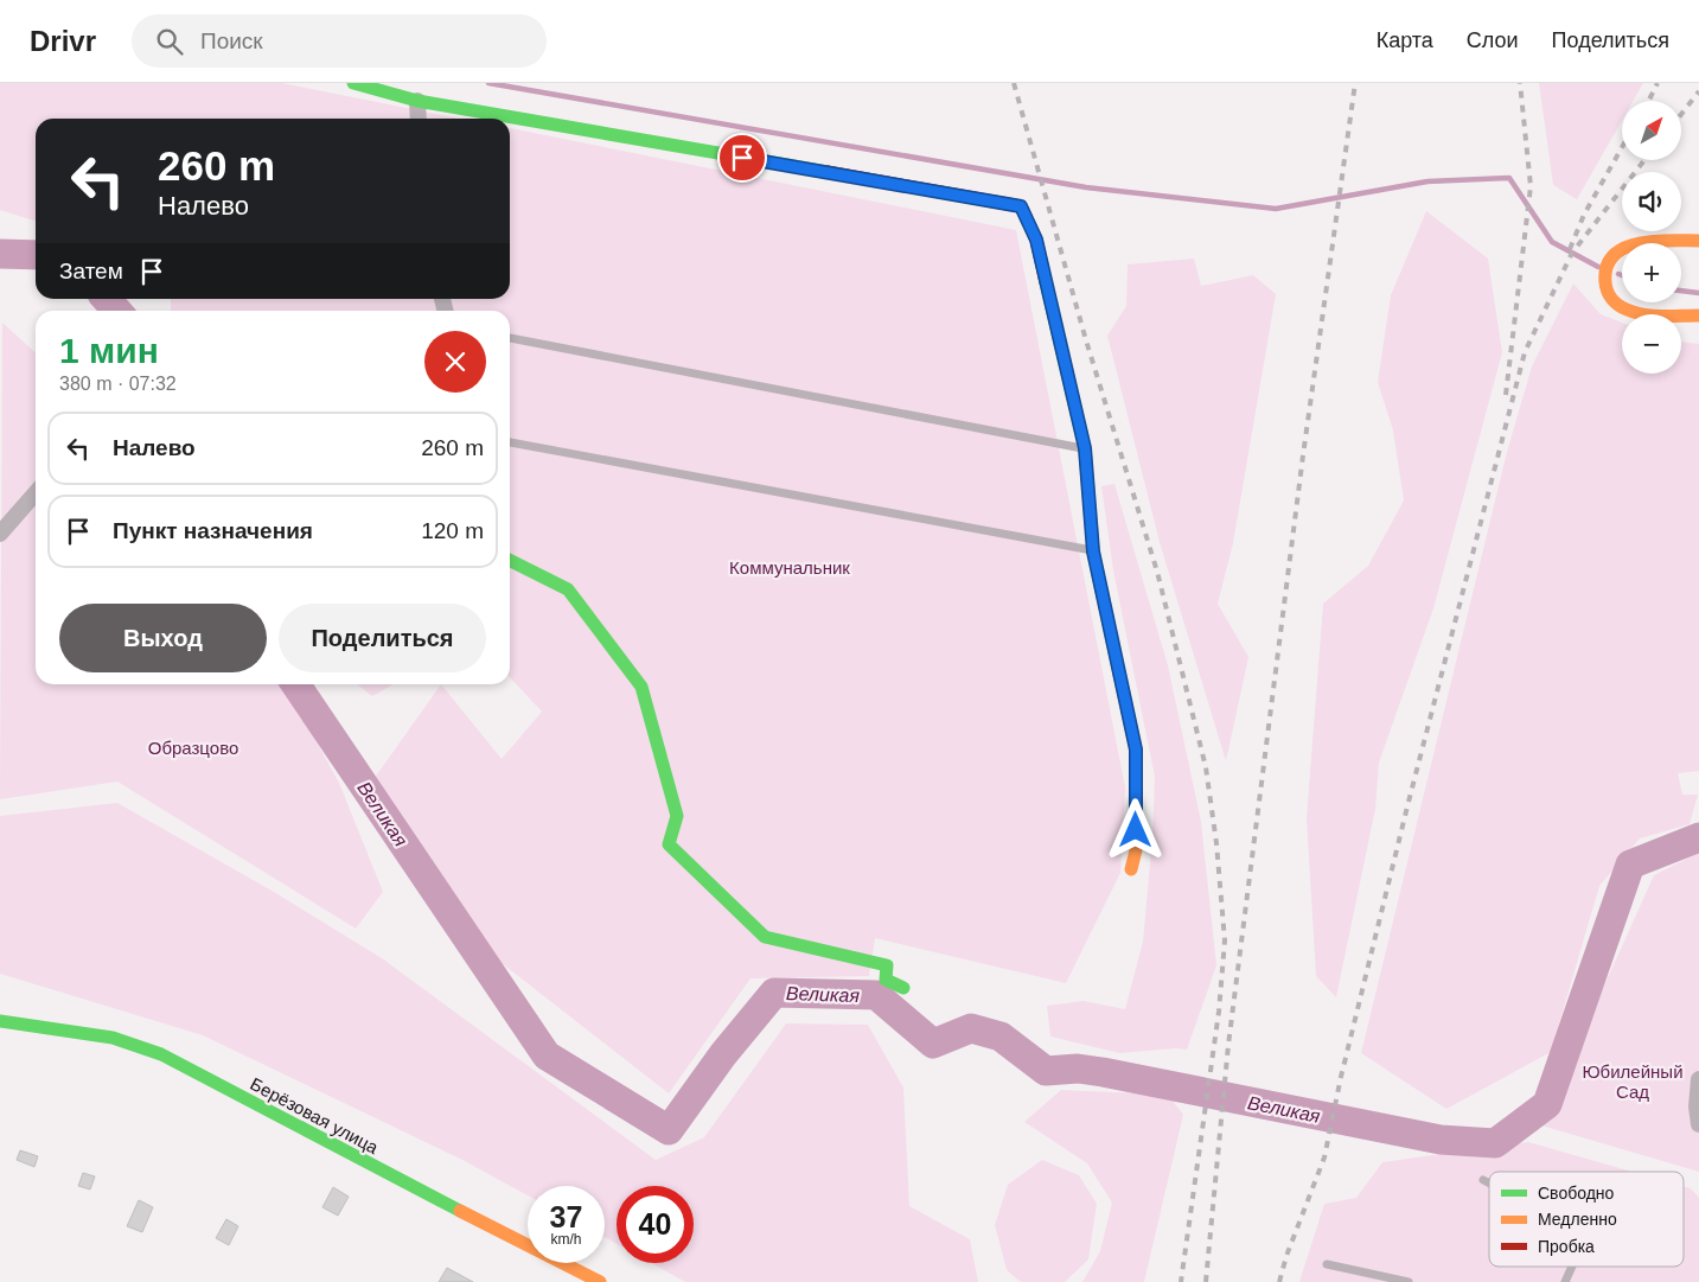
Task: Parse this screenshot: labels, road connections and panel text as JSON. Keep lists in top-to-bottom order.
{
  "streets": {
    "street": ["Берёзовая улица"]
  },
  "water": ["Великая"],
  "parks": ["Коммунальник", "Образцово", "Юбилейный Сад"],
  "legend": ["Свободно", "Медленно", "Пробка"],
  "north": "top right",
  "page": {
    "header": "Drivr",
    "search": "Поиск",
    "nav": ["Карта", "Слои", "Поделиться"],
    "map_buttons": ["+", "−"],
    "turn": ["260 m", "Налево"],
    "then": "Затем",
    "heading": ["1 мин", "380 m · 07:32"],
    "list": [
      {
        "name": "Налево",
        "value": "260 m"
      },
      {
        "name": "Пункт назначения",
        "value": "120 m"
      }
    ],
    "buttons": ["Выход", "Поделиться"],
    "speed": "37 km/h",
    "limit": "40"
  }
}
